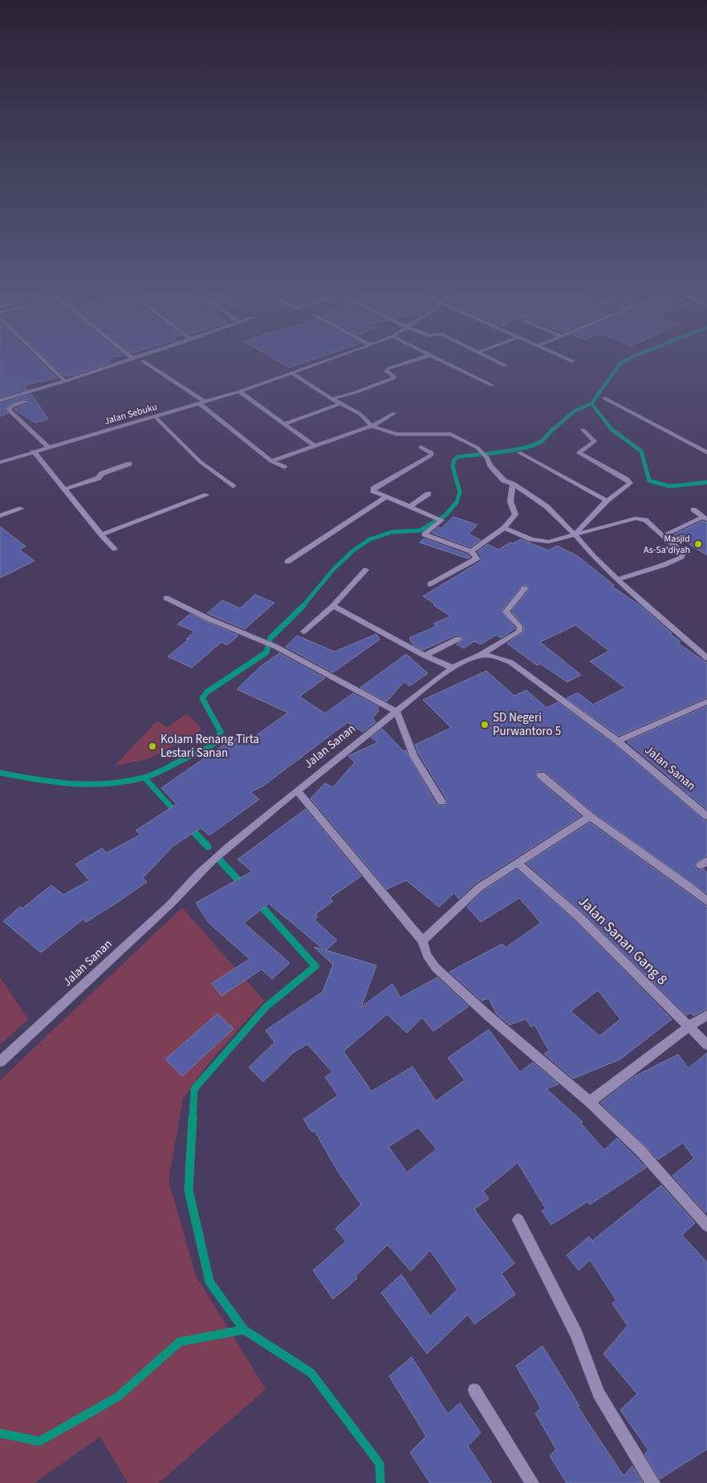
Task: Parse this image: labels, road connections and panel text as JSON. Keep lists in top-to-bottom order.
{
  "streets": {
    "street": ["Jalan Sebuku", "Jalan Sanan", "Jalan Sanan Gang 8"]
  },
  "places": ["Masjid As-Sa'diyah", "SD Negeri Purwantoro 5", "Kolam Renang Tirta Lestari Sanan"]
}
